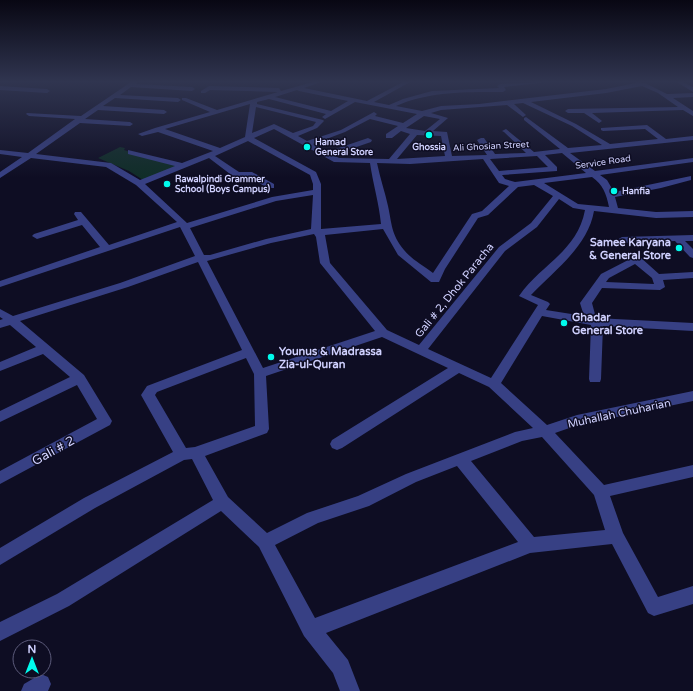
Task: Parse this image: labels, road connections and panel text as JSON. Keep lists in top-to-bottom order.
{
  "streets": {
    "street": [
      "Ali Ghosian Street",
      "Service Road",
      "Gali # 2, Dhok Paracha",
      "Muhallah Chuharian",
      "Gali # 2"
    ]
  },
  "places": [
    "Ghossia",
    "Hamad General Store",
    "Rawalpindi Grammer School (Boys Campus)",
    "Hanfia",
    "Samee Karyana & General Store",
    "Ghadar General Store",
    "Younus & Madrassa Zia-ul-Quran"
  ],
  "north": "top"
}
